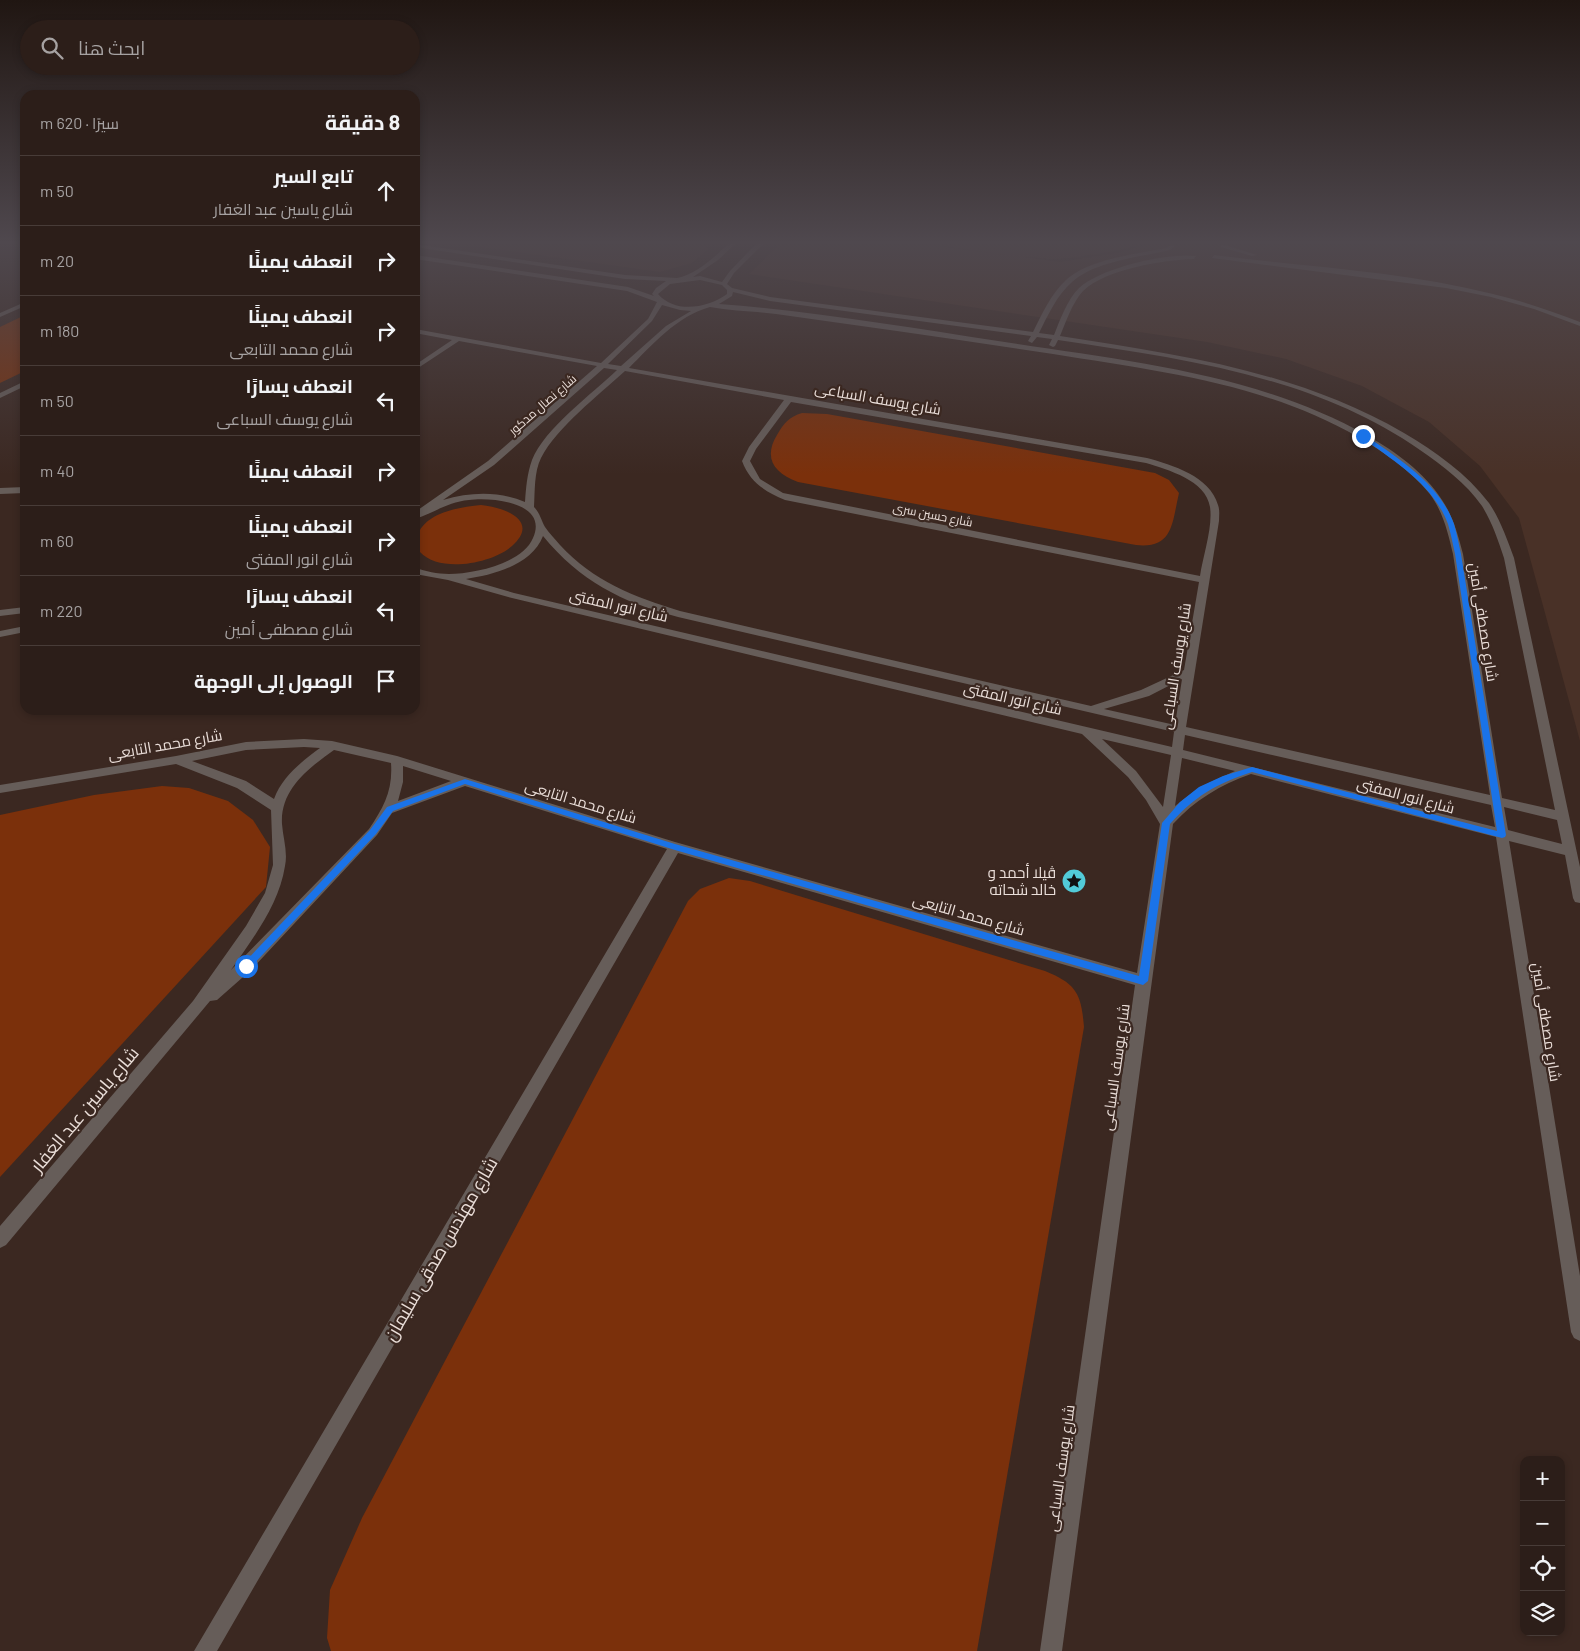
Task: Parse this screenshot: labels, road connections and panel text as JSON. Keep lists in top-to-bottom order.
{
  "streets": {
    "street": [
      "شارع يوسف السباعى",
      "شارع نصال مدكور",
      "شارع حسين سرى",
      "شارع انور المفتى",
      "شارع مصطفى أمين",
      "شارع محمد التابعى",
      "شارع ياسين عبد الغفار",
      "شارع مهندس صدقى سليمان"
    ]
  },
  "crossings": [
    ["شارع يوسف السباعى", "شارع نصال مدكور"],
    ["شارع يوسف السباعى", "شارع حسين سرى"],
    ["شارع يوسف السباعى", "شارع انور المفتى"],
    ["شارع يوسف السباعى", "شارع محمد التابعى"],
    ["شارع نصال مدكور", "شارع انور المفتى"],
    ["شارع انور المفتى", "شارع مصطفى أمين"],
    ["شارع محمد التابعى", "شارع ياسين عبد الغفار"],
    ["شارع محمد التابعى", "شارع مهندس صدقى سليمان"]
  ],
  "places": {
    "place": ["ڤيلا أحمد و خالد شحاته"]
  },
  "page": {
    "search": "ابحث هنا",
    "heading": ["8 دقيقة", "سيرًا · 620 m"],
    "list": [
      ["تابع السير", "شارع ياسين عبد الغفار", "50 m"],
      ["انعطف يمينًا", "20 m"],
      ["انعطف يمينًا", "شارع محمد التابعى", "180 m"],
      ["انعطف يسارًا", "شارع يوسف السباعى", "50 m"],
      ["انعطف يمينًا", "40 m"],
      ["انعطف يمينًا", "شارع انور المفتى", "60 m"],
      ["انعطف يسارًا", "شارع مصطفى أمين", "220 m"],
      "الوصول إلى الوجهة"
    ],
    "map_buttons": ["+", "−"]
  }
}
